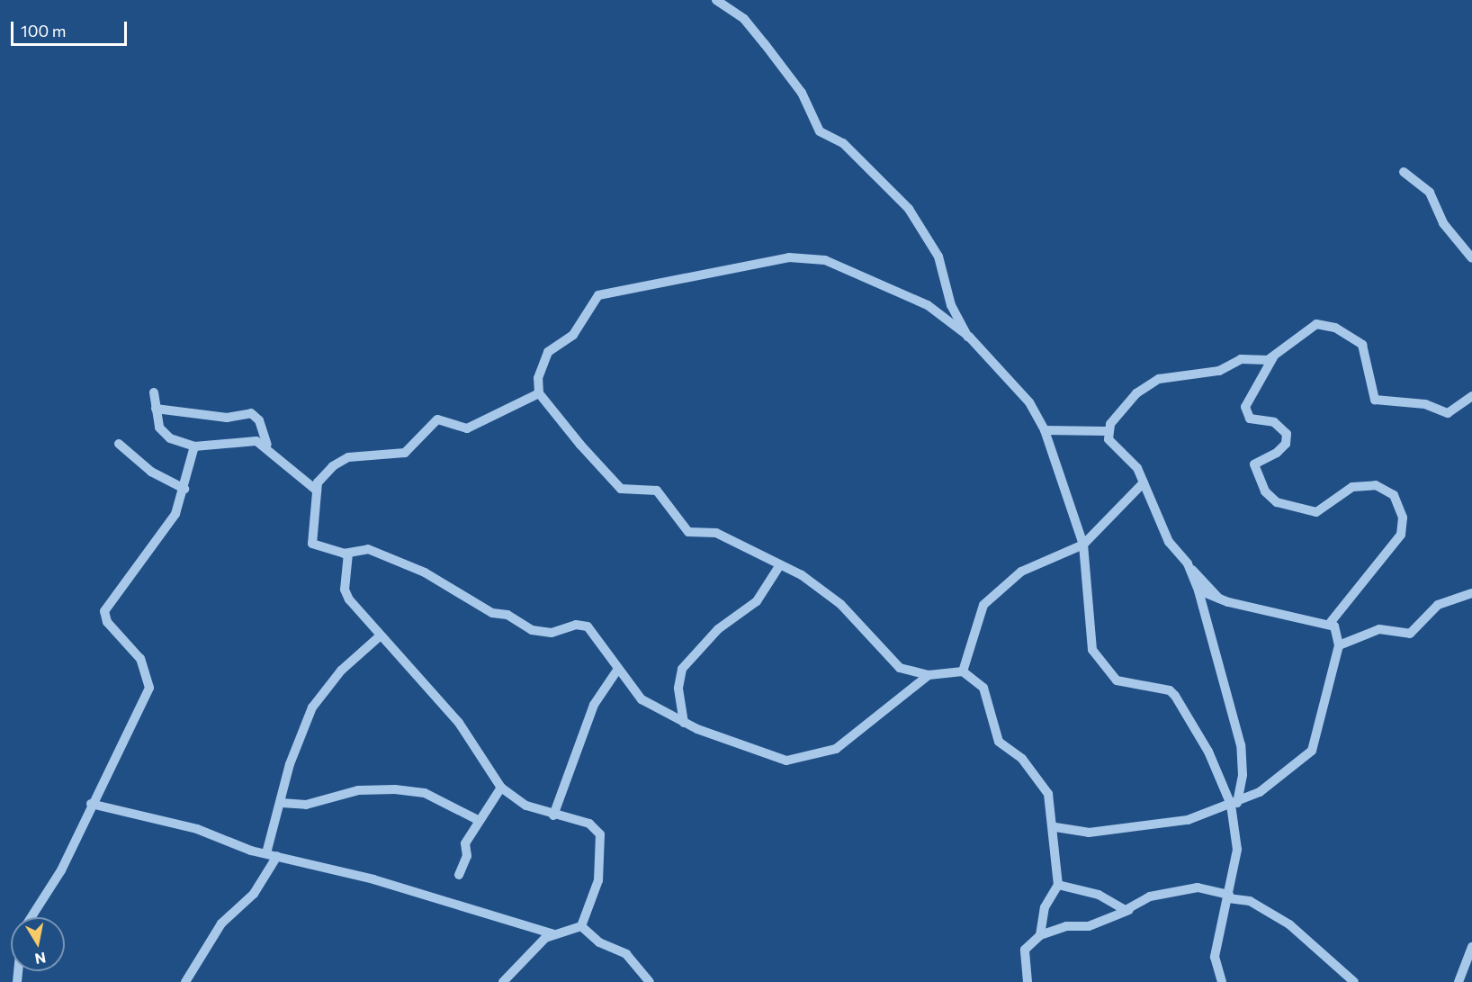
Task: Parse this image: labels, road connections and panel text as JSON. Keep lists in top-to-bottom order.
{
  "scale_bar": "100 m",
  "north": "bottom"
}
